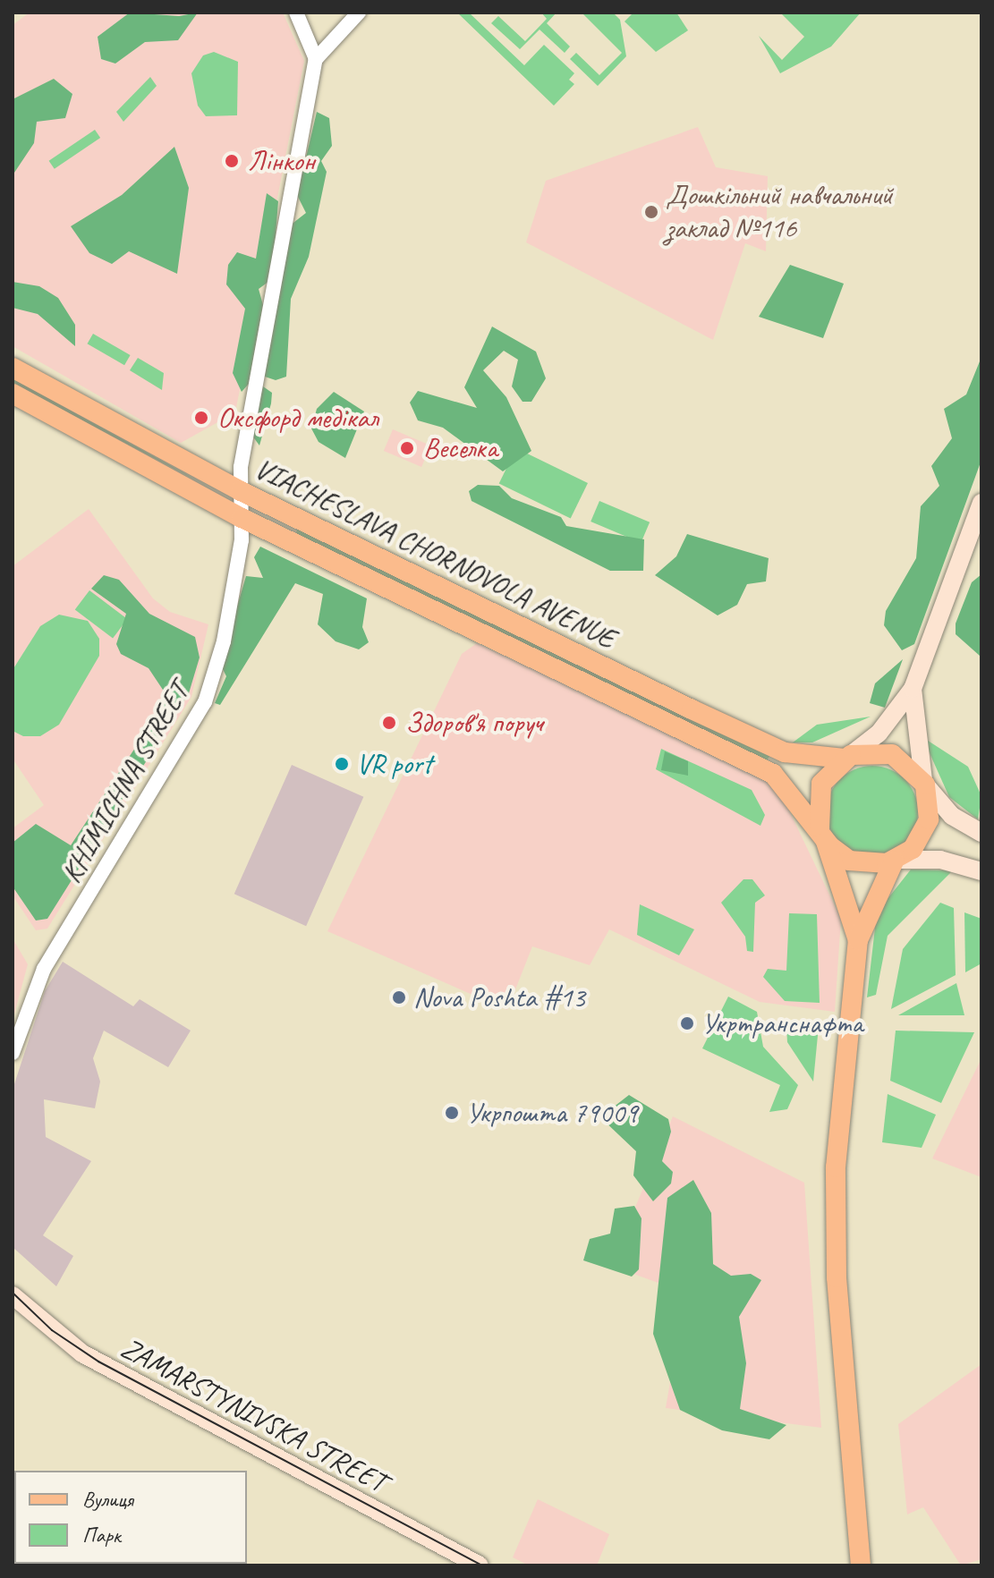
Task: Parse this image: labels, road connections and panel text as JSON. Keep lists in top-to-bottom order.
{
  "streets": {
    "main road": ["VIACHESLAVA CHORNOVOLA AVENUE", "ZAMARSTYNIVSKA STREET"],
    "street": ["KHIMICHNA STREET"]
  },
  "crossings": [
    ["VIACHESLAVA CHORNOVOLA AVENUE", "KHIMICHNA STREET"]
  ],
  "places": [
    "Лінкон",
    "Дошкільний навчальний заклад №116",
    "Оксфорд медікал",
    "Веселка",
    "Здоров'я поруч",
    "VR port",
    "Nova Poshta #13",
    "Укртранснафта",
    "Укрпошта 79009"
  ],
  "legend": ["Вулиця", "Парк"]
}
